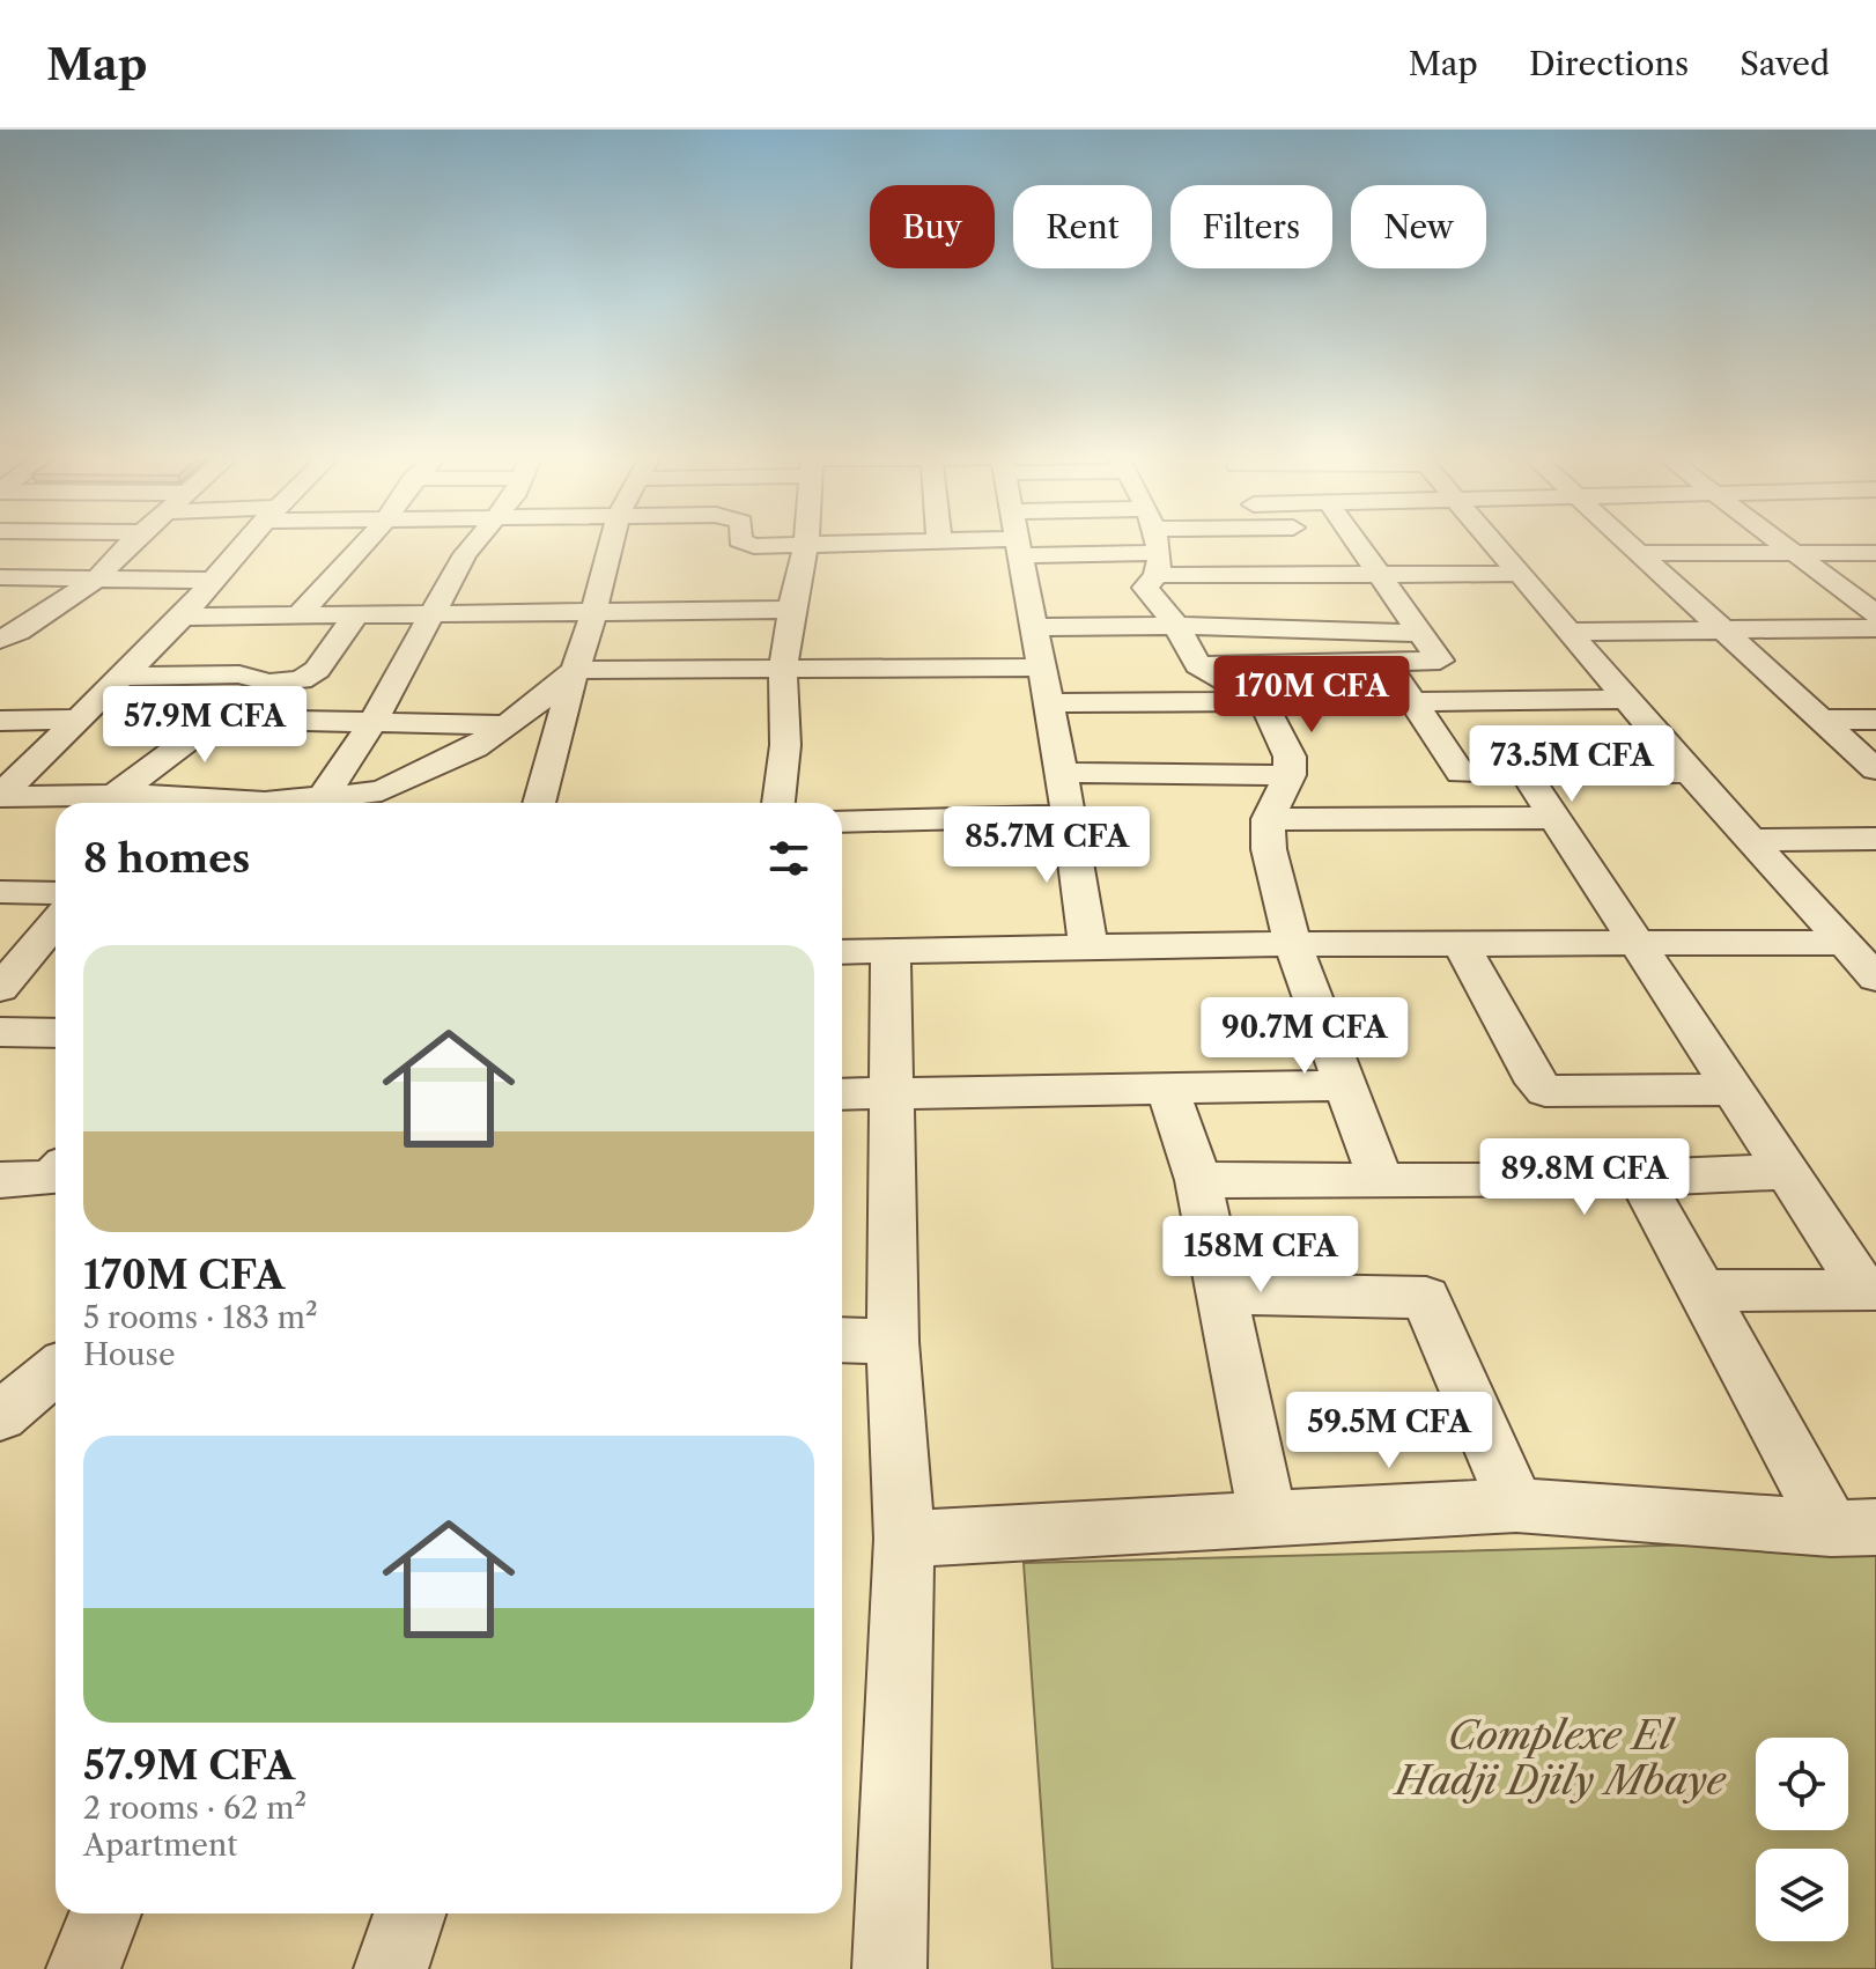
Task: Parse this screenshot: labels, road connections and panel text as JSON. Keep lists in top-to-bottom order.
{
  "parks": ["Complexe El Hadji Djily Mbaye"],
  "page": {
    "header": "Map",
    "nav": ["Map", "Directions", "Saved"],
    "chip": [
      "Buy",
      "Rent",
      "Filters",
      "New"
    ],
    "price": [
      "170M CFA",
      "57.9M CFA",
      "73.5M CFA",
      "85.7M CFA",
      "90.7M CFA",
      "89.8M CFA",
      "158M CFA",
      "59.5M CFA"
    ],
    "heading": "8 homes",
    "list": [
      {
        "name": "170M CFA",
        "note": "5 rooms · 183 m² · House"
      },
      {
        "name": "57.9M CFA",
        "note": "2 rooms · 62 m² · Apartment"
      }
    ]
  }
}
